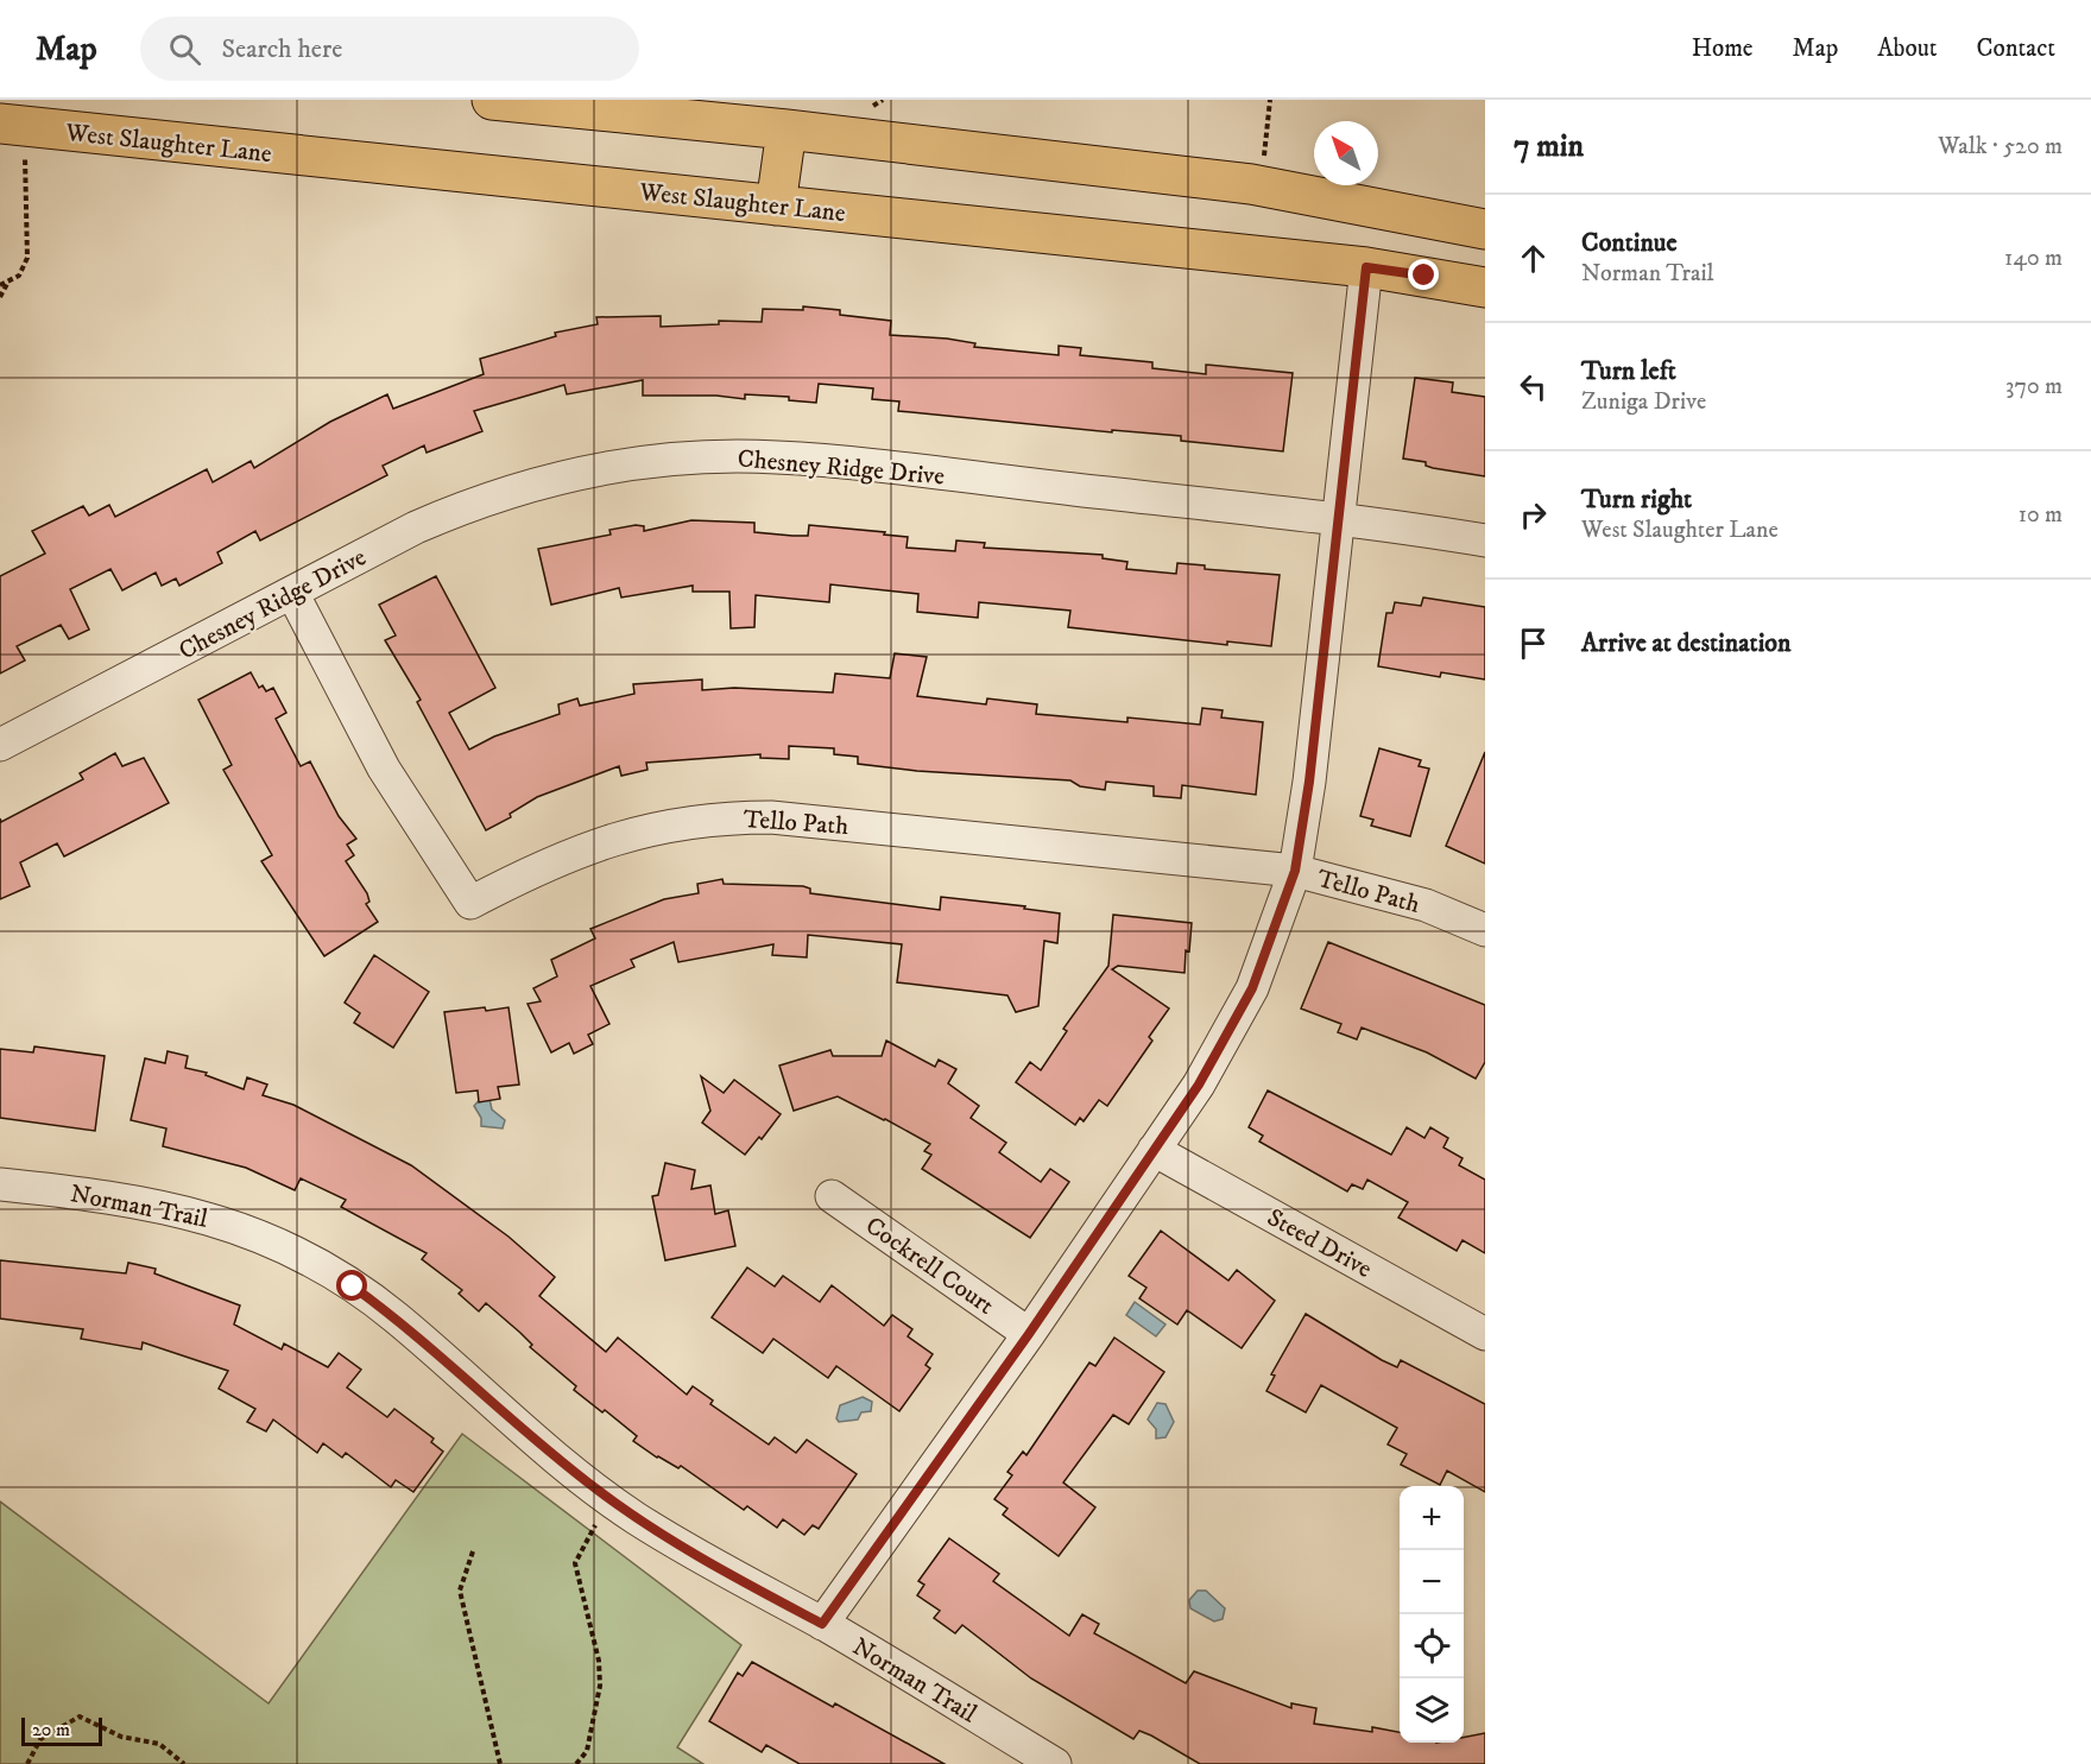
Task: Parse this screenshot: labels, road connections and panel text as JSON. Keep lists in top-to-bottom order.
{
  "streets": {
    "main road": ["West Slaughter Lane"],
    "street": [
      "Chesney Ridge Drive",
      "Tello Path",
      "Norman Trail",
      "Steed Drive",
      "Cockrell Court"
    ]
  },
  "crossings": [
    ["Chesney Ridge Drive", "Tello Path"]
  ],
  "scale_bar": "20 m",
  "north": "top left",
  "page": {
    "header": "Map",
    "search": "Search here",
    "nav": [
      "Home",
      "Map",
      "About",
      "Contact"
    ],
    "heading": ["7 min", "Walk · 520 m"],
    "list": [
      ["Continue", "Norman Trail", "140 m"],
      ["Turn left", "Zuniga Drive", "370 m"],
      ["Turn right", "West Slaughter Lane", "10 m"],
      "Arrive at destination"
    ],
    "map_buttons": ["+", "−"],
    "scale": "20 m"
  }
}
